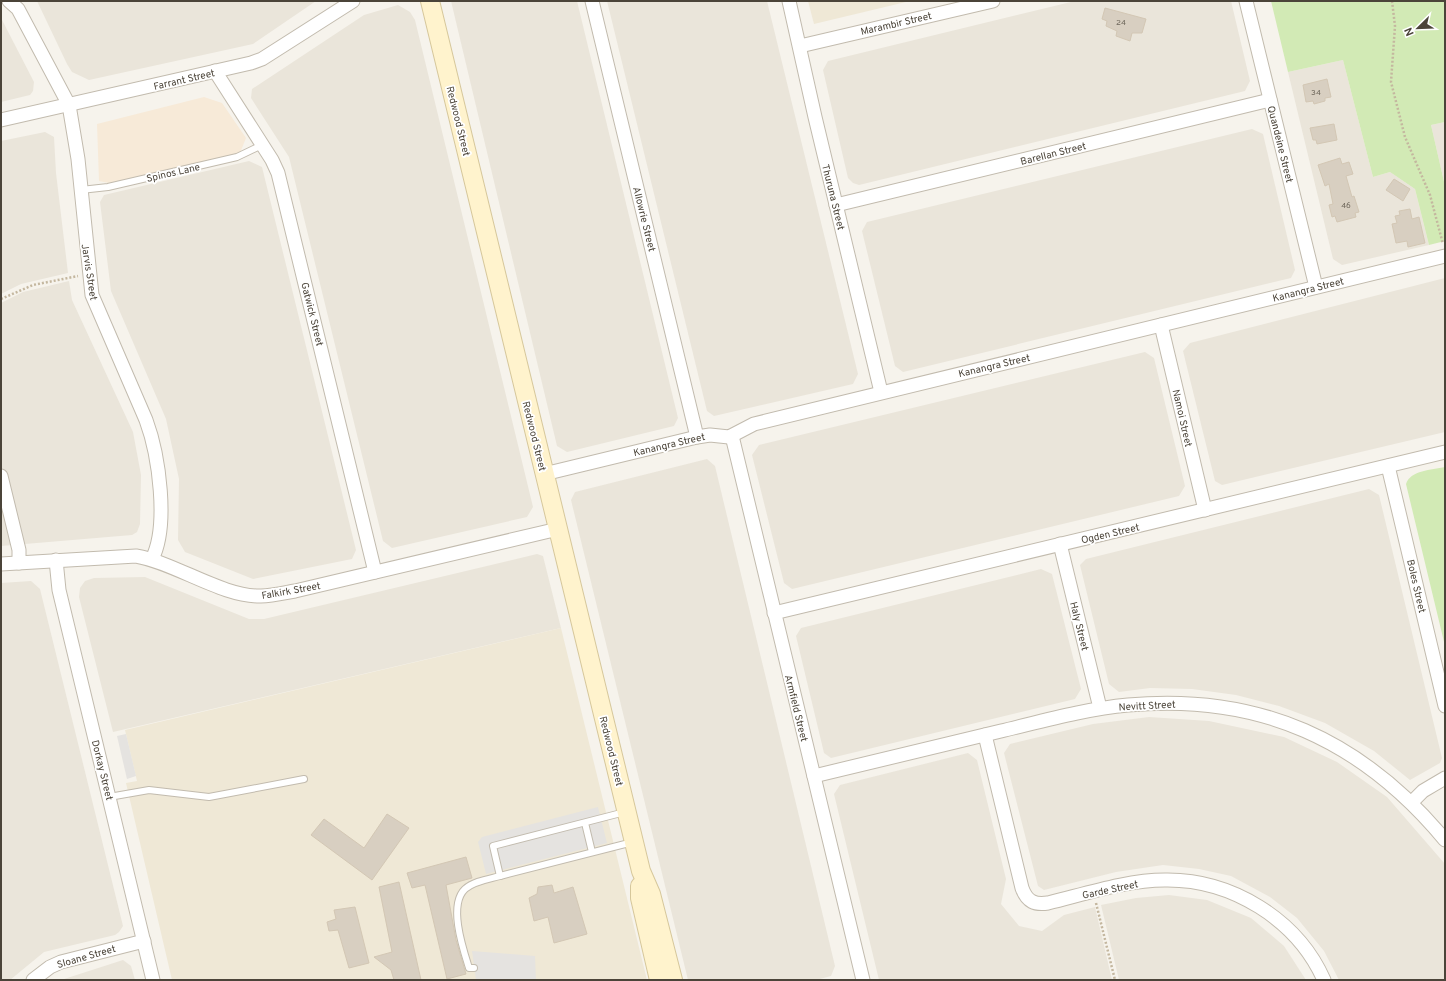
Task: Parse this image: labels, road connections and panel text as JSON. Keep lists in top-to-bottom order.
{
  "streets": {
    "street": [
      "Marambir Street",
      "Farrant Street",
      "Redwood Street",
      "Quandeine Street",
      "Barellan Street",
      "Thuruna Street",
      "Allowrie Street",
      "Jarvis Street",
      "Kanangra Street",
      "Gatwick Street",
      "Namoi Street",
      "Ogden Street",
      "Boles Street",
      "Falkirk Street",
      "Haly Street",
      "Nevitt Street",
      "Armfield Street",
      "Dorkay Street",
      "Garde Street",
      "Sloane Street"
    ],
    "lane": ["Spinos Lane"]
  },
  "crossings": [
    ["Marambir Street", "Thuruna Street"],
    ["Farrant Street", "Jarvis Street"],
    ["Farrant Street", "Gatwick Street"],
    ["Redwood Street", "Kanangra Street"],
    ["Redwood Street", "Falkirk Street"],
    ["Quandeine Street", "Barellan Street"],
    ["Quandeine Street", "Kanangra Street"],
    ["Barellan Street", "Thuruna Street"],
    ["Spinos Lane", "Jarvis Street"],
    ["Spinos Lane", "Gatwick Street"],
    ["Thuruna Street", "Kanangra Street"],
    ["Allowrie Street", "Kanangra Street"],
    ["Jarvis Street", "Falkirk Street"],
    ["Kanangra Street", "Namoi Street"],
    ["Kanangra Street", "Armfield Street"],
    ["Gatwick Street", "Falkirk Street"],
    ["Namoi Street", "Ogden Street"],
    ["Ogden Street", "Boles Street"],
    ["Ogden Street", "Haly Street"],
    ["Ogden Street", "Armfield Street"],
    ["Falkirk Street", "Dorkay Street"],
    ["Haly Street", "Nevitt Street"],
    ["Nevitt Street", "Armfield Street"],
    ["Nevitt Street", "Garde Street"],
    ["Dorkay Street", "Sloane Street"]
  ],
  "house_numbers": ["24", "34", "46"],
  "north": "bottom left"
}
